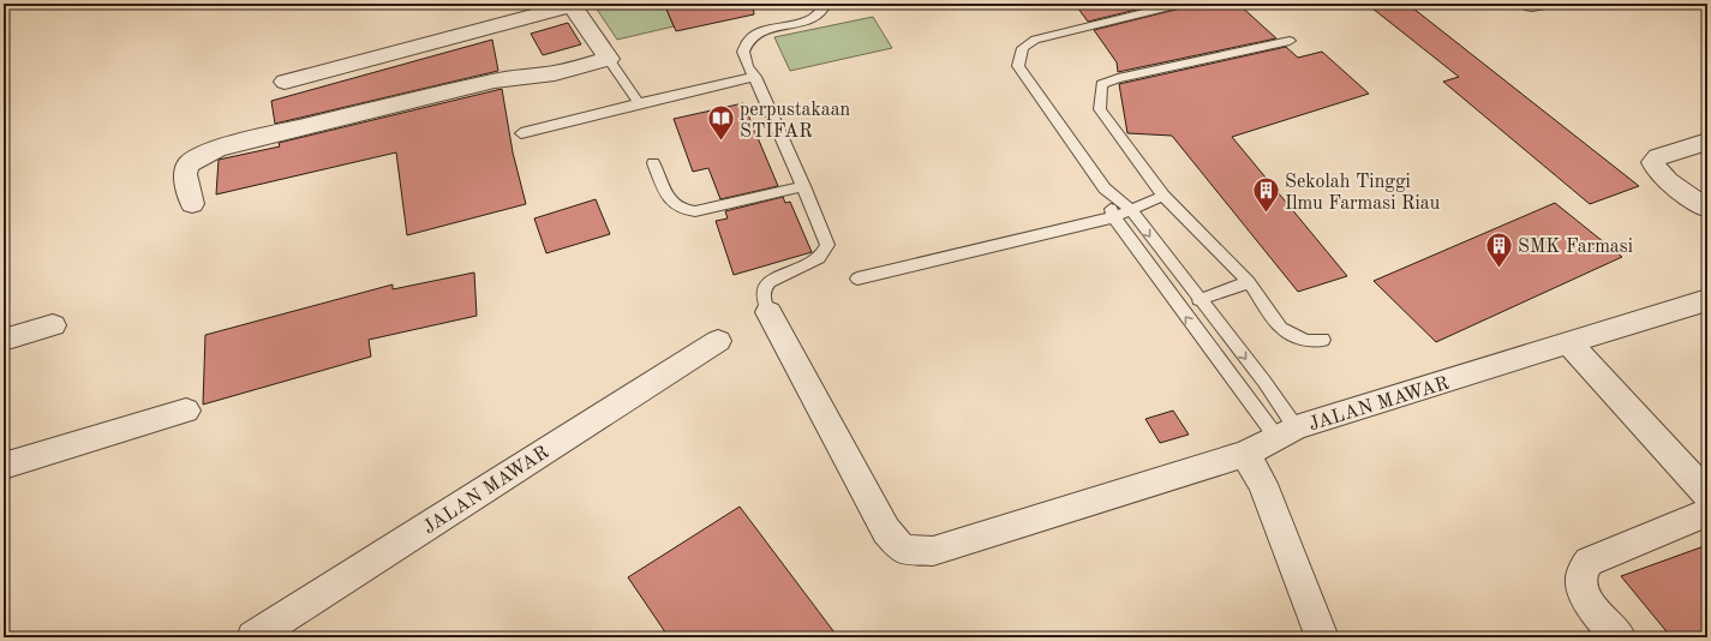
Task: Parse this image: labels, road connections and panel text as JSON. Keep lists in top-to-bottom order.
{
  "streets": {
    "street": ["JALAN MAWAR"]
  },
  "places": {
    "library": ["perpustakaan STIFAR"],
    "building": ["Sekolah Tinggi Ilmu Farmasi Riau", "SMK Farmasi"]
  }
}
